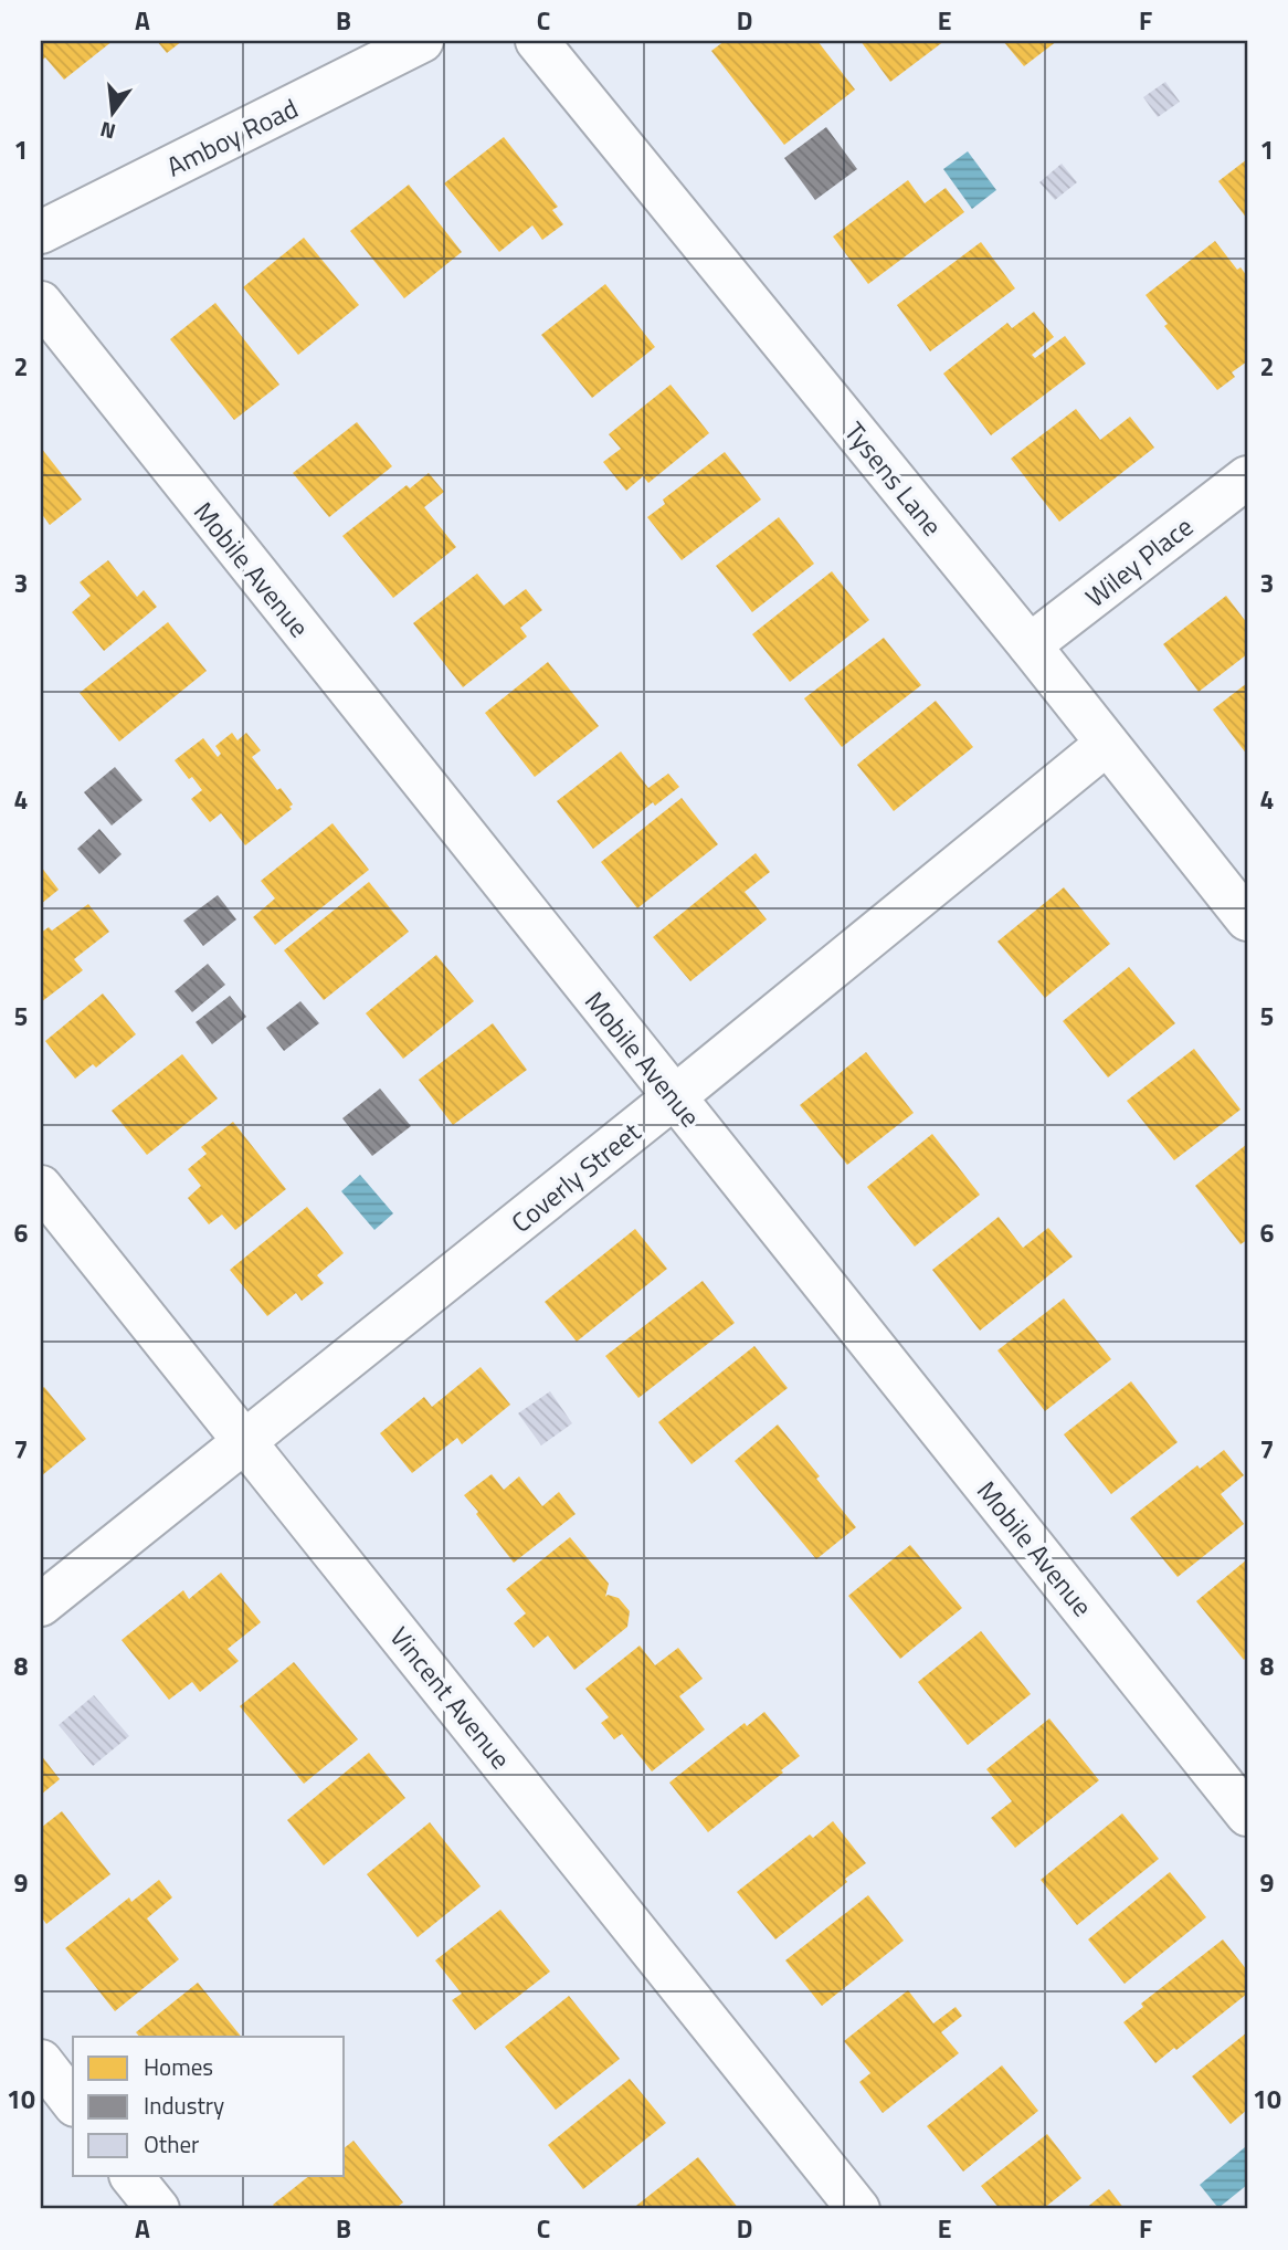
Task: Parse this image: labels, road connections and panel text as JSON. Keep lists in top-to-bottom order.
{
  "streets": {
    "street": [
      "Amboy Road",
      "Tysens Lane",
      "Wiley Place",
      "Mobile Avenue",
      "Coverly Street",
      "Vincent Avenue"
    ]
  },
  "crossings": [
    ["Tysens Lane", "Wiley Place"],
    ["Tysens Lane", "Coverly Street"],
    ["Mobile Avenue", "Coverly Street"],
    ["Coverly Street", "Vincent Avenue"]
  ],
  "legend": ["Homes", "Industry", "Other"],
  "north": "bottom",
  "grid": {
    "columns": [
      "A",
      "B",
      "C",
      "D",
      "E",
      "F"
    ],
    "rows": [
      "1",
      "2",
      "3",
      "4",
      "5",
      "6",
      "7",
      "8",
      "9",
      "10"
    ]
  }
}
